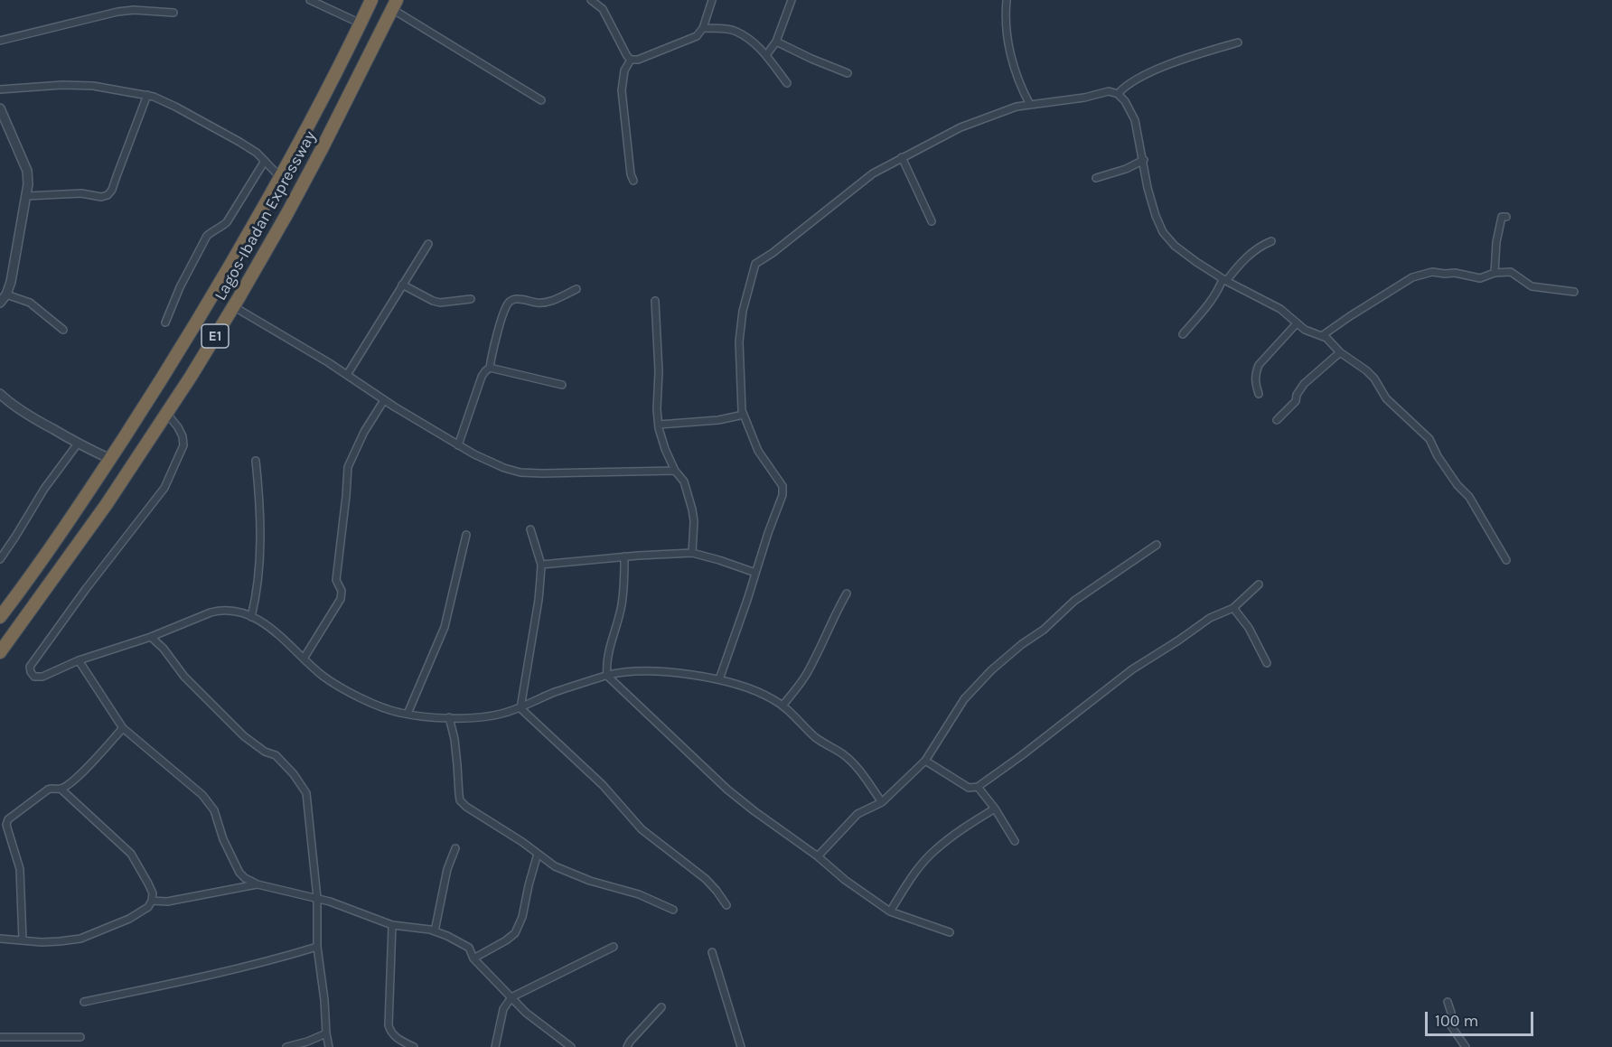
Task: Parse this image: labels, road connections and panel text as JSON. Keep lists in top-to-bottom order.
{
  "streets": {
    "highway": ["Lagos-Ibadan Expressway", "E1"]
  },
  "scale_bar": "100 m"
}
